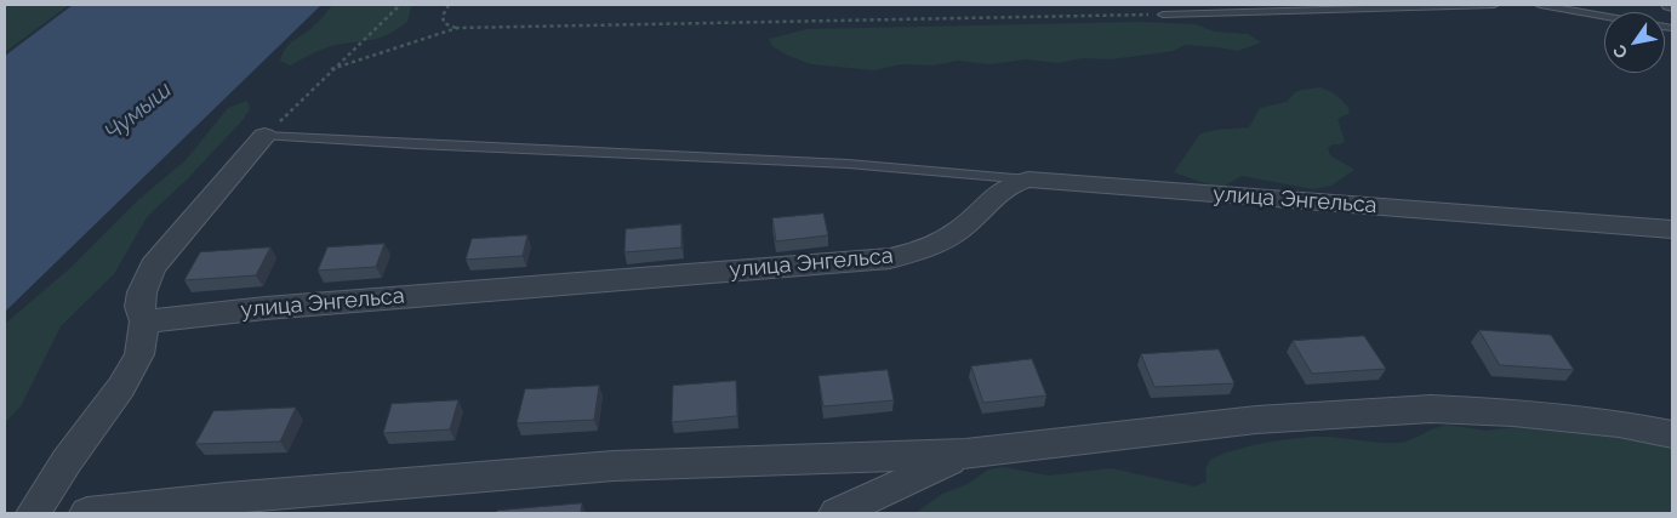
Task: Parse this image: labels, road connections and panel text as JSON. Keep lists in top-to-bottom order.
{
  "streets": {
    "street": ["улица Энгельса"]
  },
  "water": ["Чумыш"],
  "north": "bottom left"
}
